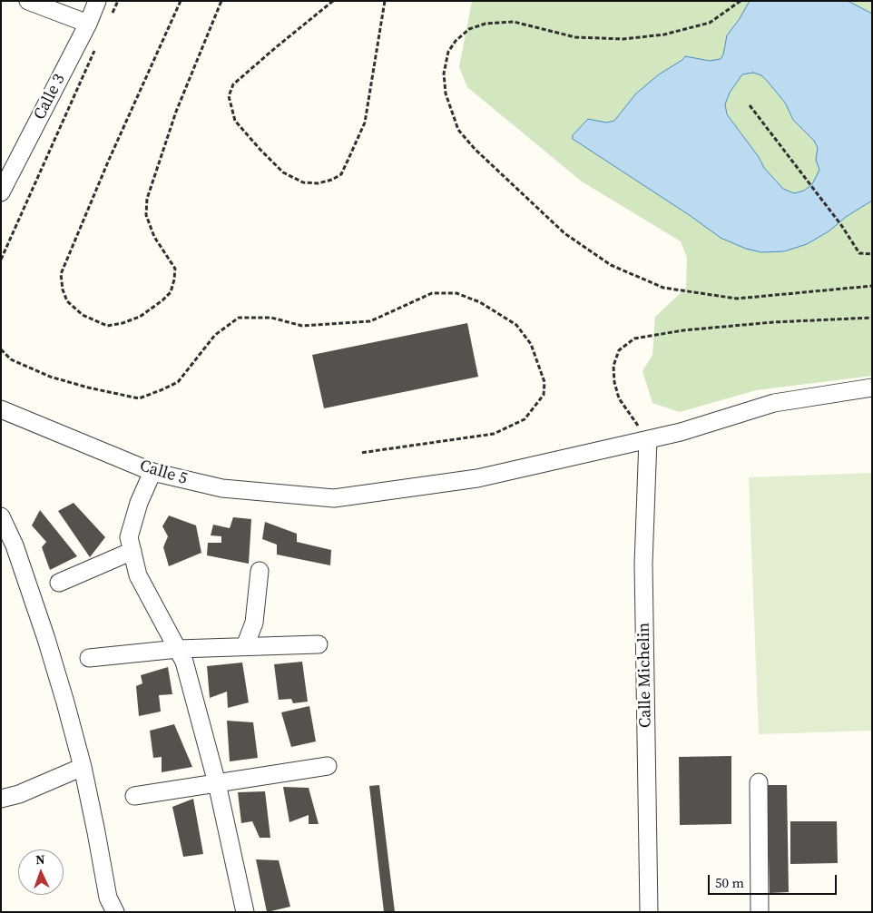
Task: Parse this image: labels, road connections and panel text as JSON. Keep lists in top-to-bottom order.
{
  "streets": {
    "street": ["Calle 3", "Calle 5", "Calle Michelin"]
  },
  "crossings": [
    ["Calle 5", "Calle Michelin"]
  ],
  "scale_bar": "50 m",
  "north": "top"
}
